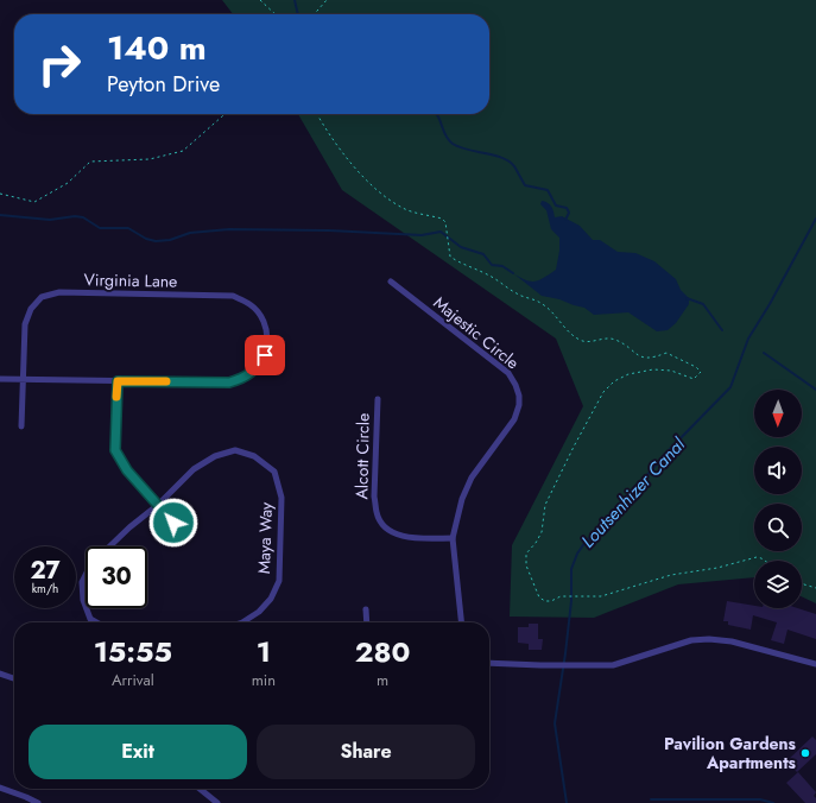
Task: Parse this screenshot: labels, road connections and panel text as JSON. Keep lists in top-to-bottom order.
{
  "streets": {
    "street": [
      "Virginia Lane",
      "Majestic Circle",
      "Alcott Circle",
      "Maya Way"
    ]
  },
  "crossings": [
    ["Majestic Circle", "Alcott Circle"]
  ],
  "water": ["Loutsenhizer Canal"],
  "places": ["Pavilion Gardens Apartments"],
  "north": "bottom",
  "page": {
    "turn": ["140 m", "Peyton Drive"],
    "speed": "27 km/h",
    "limit": "30",
    "eta": [
      "15:55",
      "Arrival",
      "1",
      "min",
      "280",
      "m"
    ],
    "buttons": ["Exit", "Share"]
  }
}
